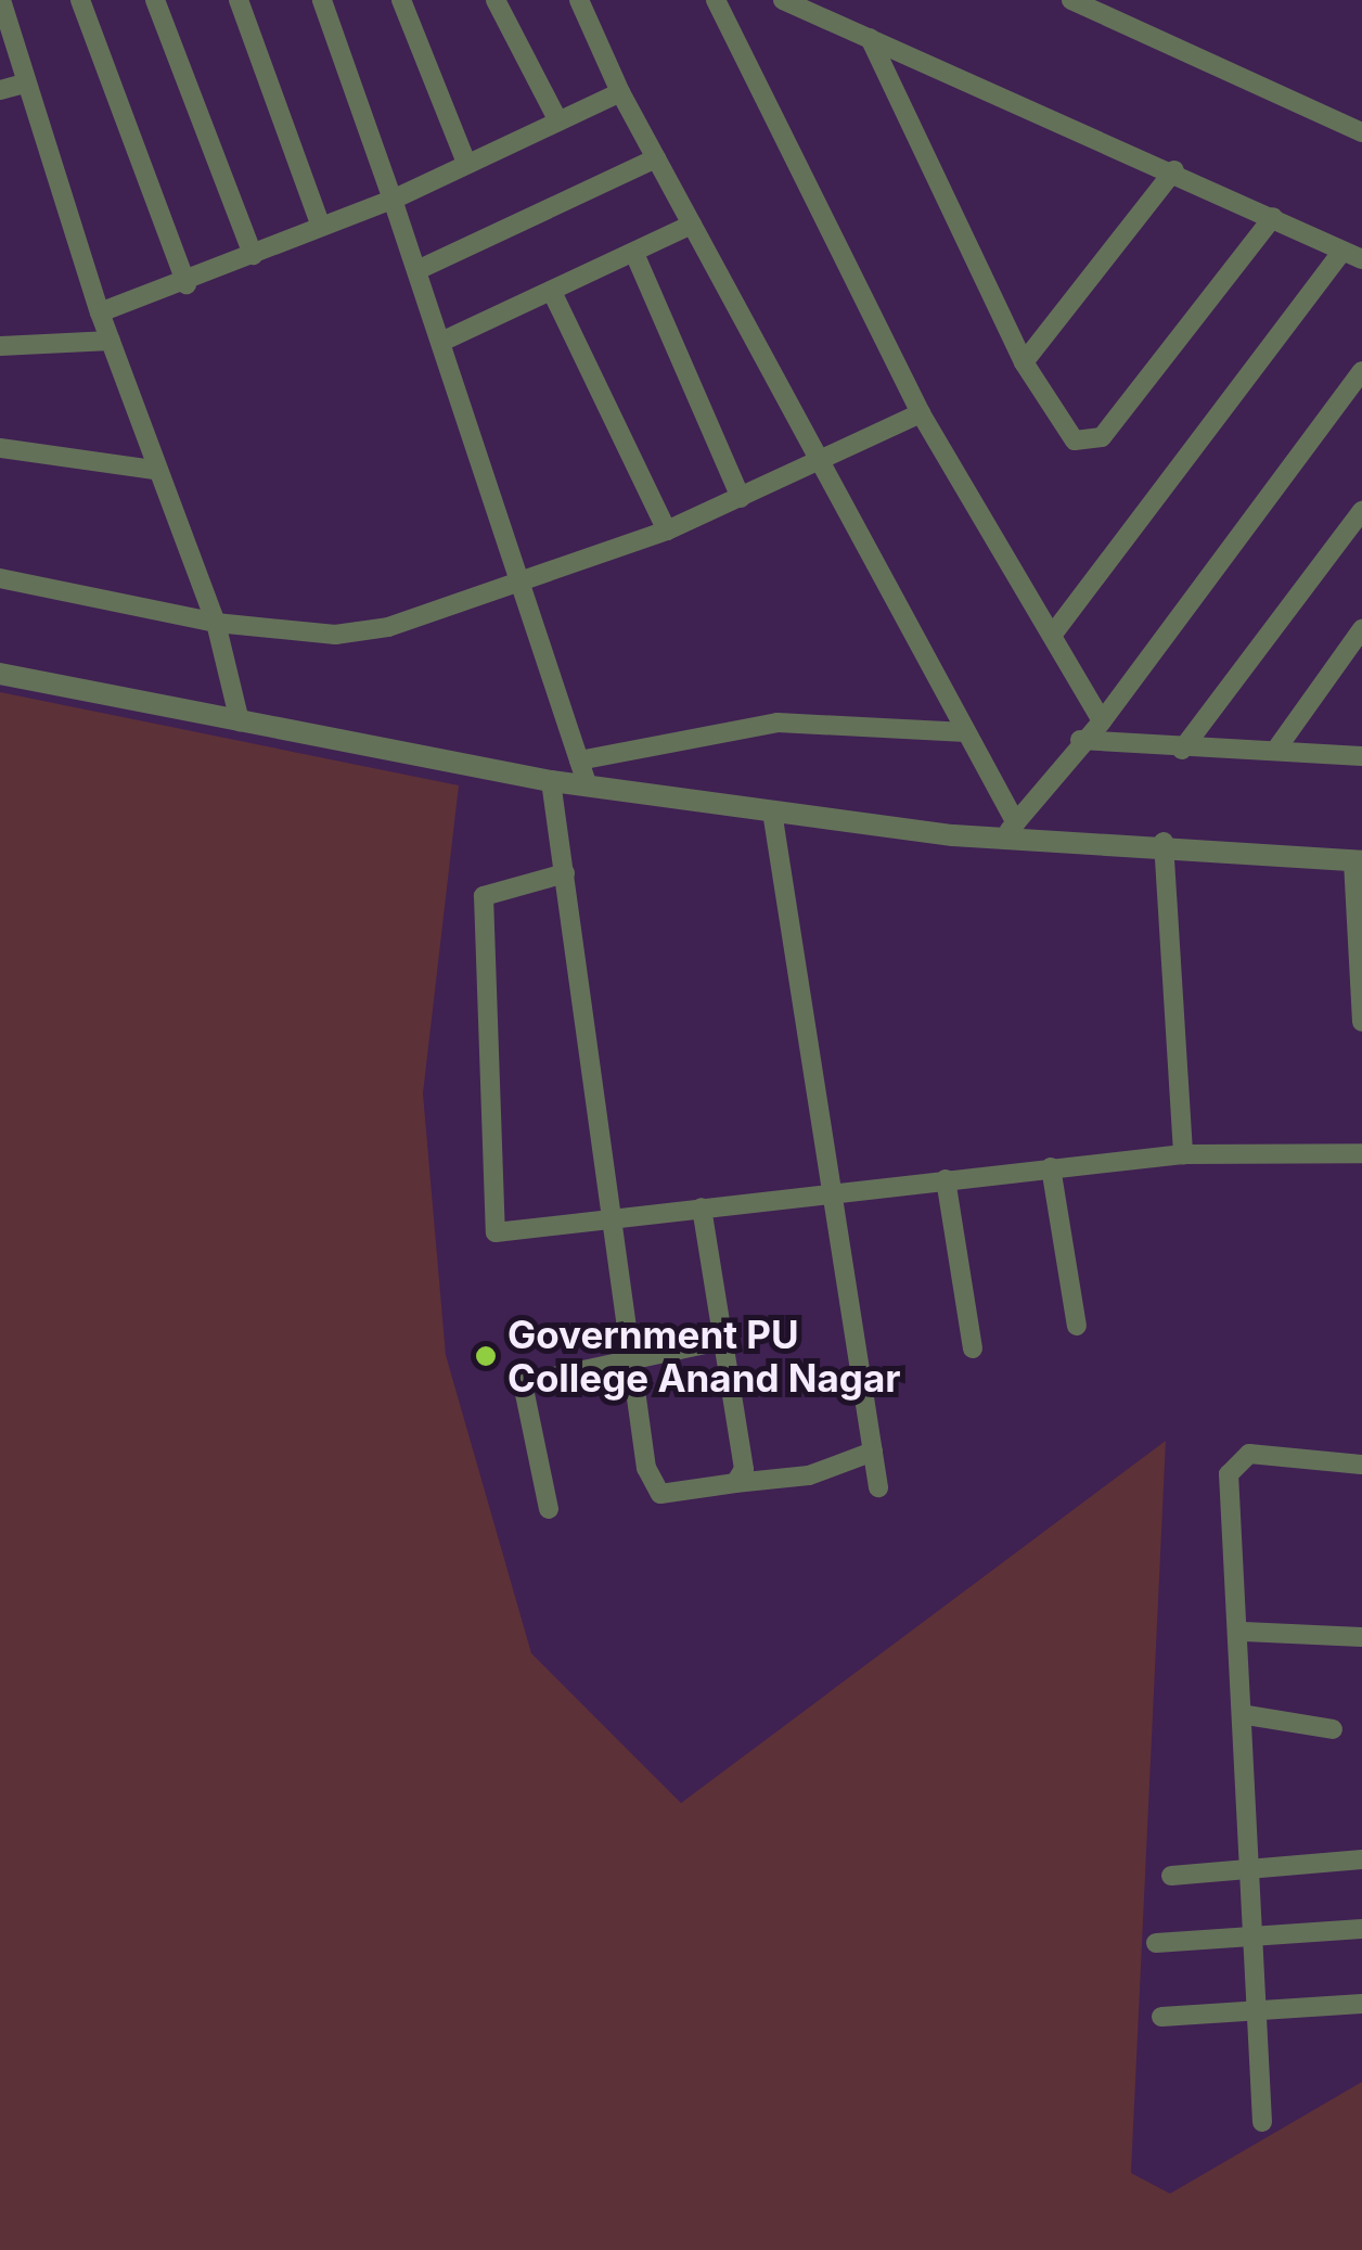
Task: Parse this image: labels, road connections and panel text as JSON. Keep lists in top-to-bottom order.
{
  "places": ["Government PU College Anand Nagar"]
}
